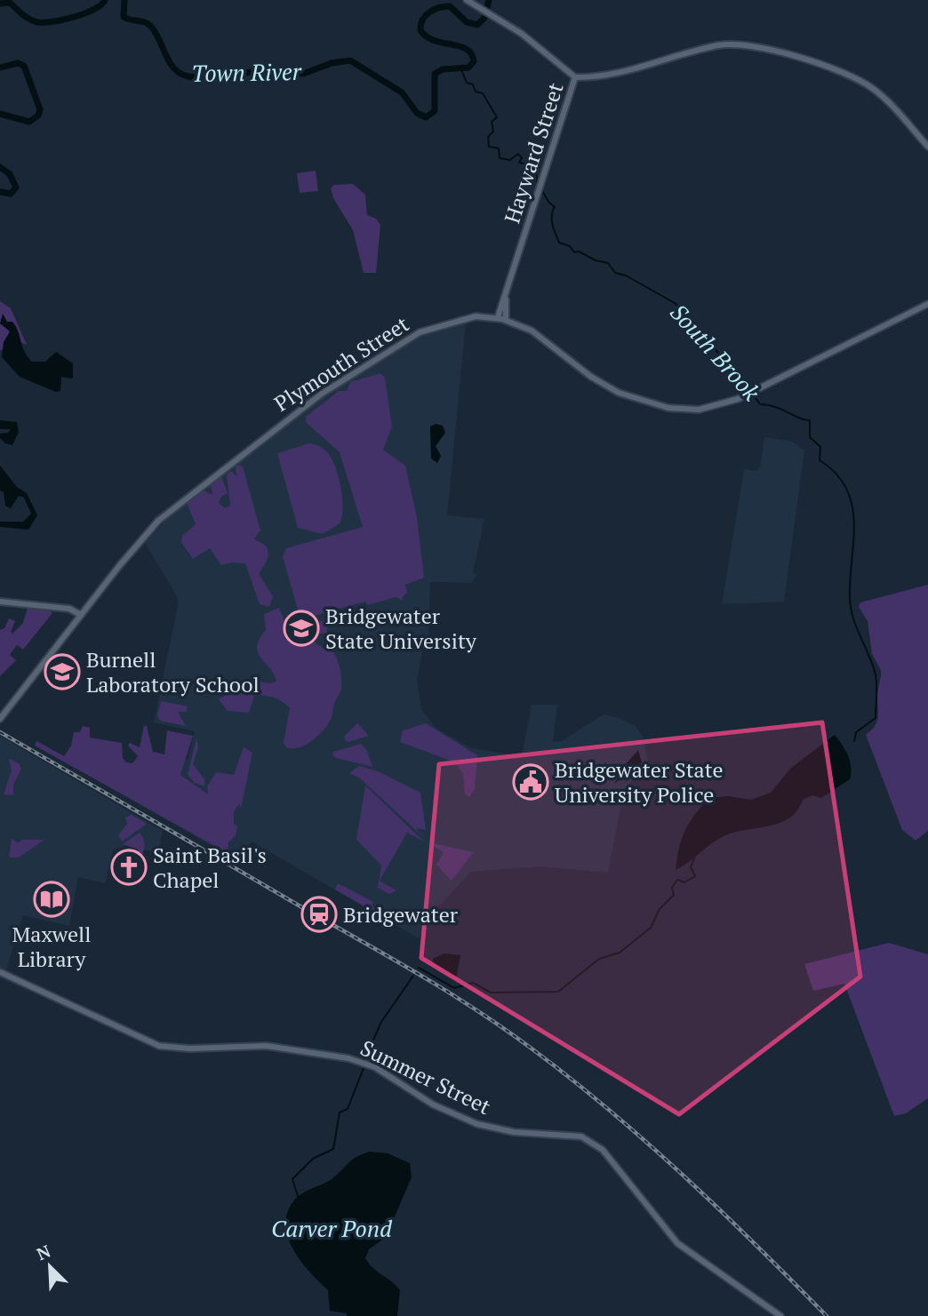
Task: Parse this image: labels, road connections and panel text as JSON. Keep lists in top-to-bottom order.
{
  "streets": {
    "main road": ["Hayward Street", "Plymouth Street", "Summer Street"]
  },
  "crossings": [
    ["Hayward Street", "Plymouth Street"]
  ],
  "water": ["Town River", "South Brook", "Carver Pond"],
  "places": {
    "school or university": ["Bridgewater State University", "Burnell Laboratory School"],
    "public building": ["Bridgewater State University Police"],
    "church": ["Saint Basil's Chapel"],
    "library": ["Maxwell Library"],
    "station": ["Bridgewater"]
  },
  "north": "top left"
}
